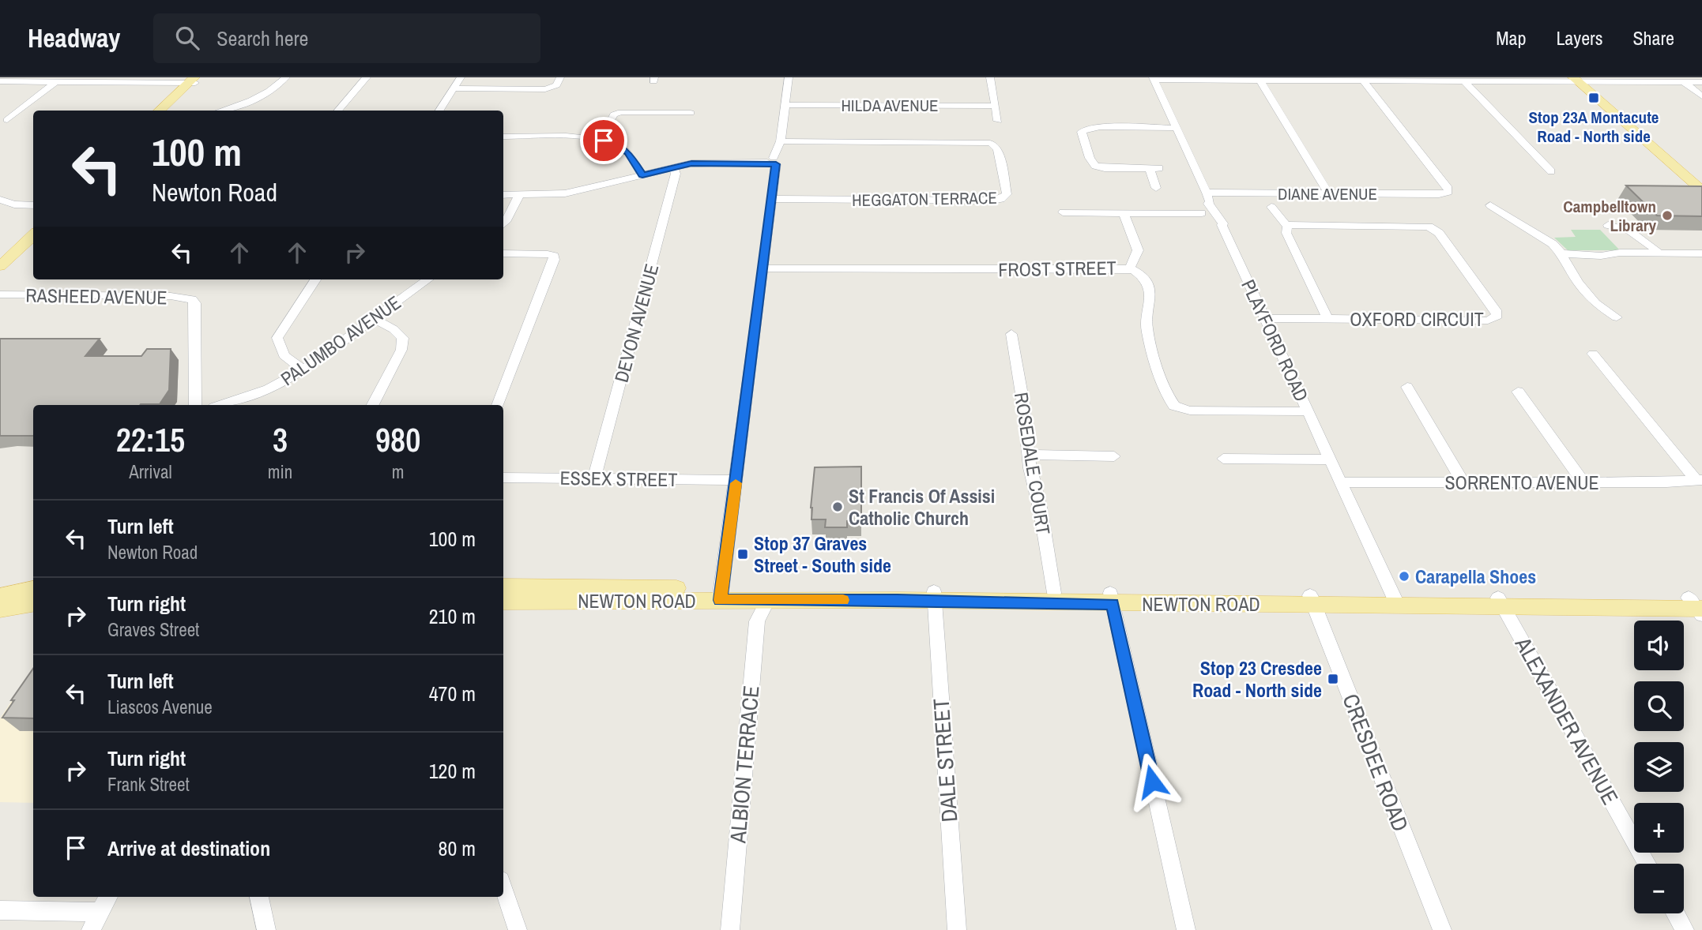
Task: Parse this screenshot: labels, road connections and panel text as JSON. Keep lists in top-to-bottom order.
{
  "streets": {
    "main road": ["NEWTON ROAD"],
    "street": [
      "HILDA AVENUE",
      "DIANE AVENUE",
      "HEGGATON TERRACE",
      "FROST STREET",
      "RASHEED AVENUE",
      "OXFORD CIRCUIT",
      "DEVON AVENUE",
      "PALUMBO AVENUE",
      "PLAYFORD ROAD",
      "ROSEDALE COURT",
      "ESSEX STREET",
      "SORRENTO AVENUE",
      "ALEXANDER AVENUE",
      "DALE STREET",
      "CRESDEE ROAD",
      "ALBION TERRACE"
    ]
  },
  "crossings": [
    ["DIANE AVENUE", "PLAYFORD ROAD"],
    ["FROST STREET", "PLAYFORD ROAD"],
    ["OXFORD CIRCUIT", "PLAYFORD ROAD"],
    ["DEVON AVENUE", "ESSEX STREET"],
    ["PLAYFORD ROAD", "SORRENTO AVENUE"],
    ["PLAYFORD ROAD", "NEWTON ROAD"],
    ["ROSEDALE COURT", "NEWTON ROAD"],
    ["NEWTON ROAD", "ALEXANDER AVENUE"],
    ["NEWTON ROAD", "DALE STREET"],
    ["NEWTON ROAD", "CRESDEE ROAD"],
    ["NEWTON ROAD", "ALBION TERRACE"]
  ],
  "places": {
    "transit": ["Stop 23A Montacute Road - North side", "Stop 37 Graves Street - South side", "Stop 23 Cresdee Road - North side"],
    "other": ["Campbelltown Library", "St Francis Of Assisi Catholic Church", "Carapella Shoes"]
  },
  "page": {
    "header": "Headway",
    "search": "Search here",
    "nav": ["Map", "Layers", "Share"],
    "turn": ["100 m", "Newton Road"],
    "eta": [
      "22:15",
      "Arrival",
      "3",
      "min",
      "980",
      "m"
    ],
    "list": [
      {
        "name": "Turn left",
        "note": "Newton Road",
        "value": "100 m"
      },
      {
        "name": "Turn right",
        "note": "Graves Street",
        "value": "210 m"
      },
      {
        "name": "Turn left",
        "note": "Liascos Avenue",
        "value": "470 m"
      },
      {
        "name": "Turn right",
        "note": "Frank Street",
        "value": "120 m"
      },
      {
        "name": "Arrive at destination",
        "value": "80 m"
      }
    ],
    "map_buttons": ["+", "−"]
  }
}
